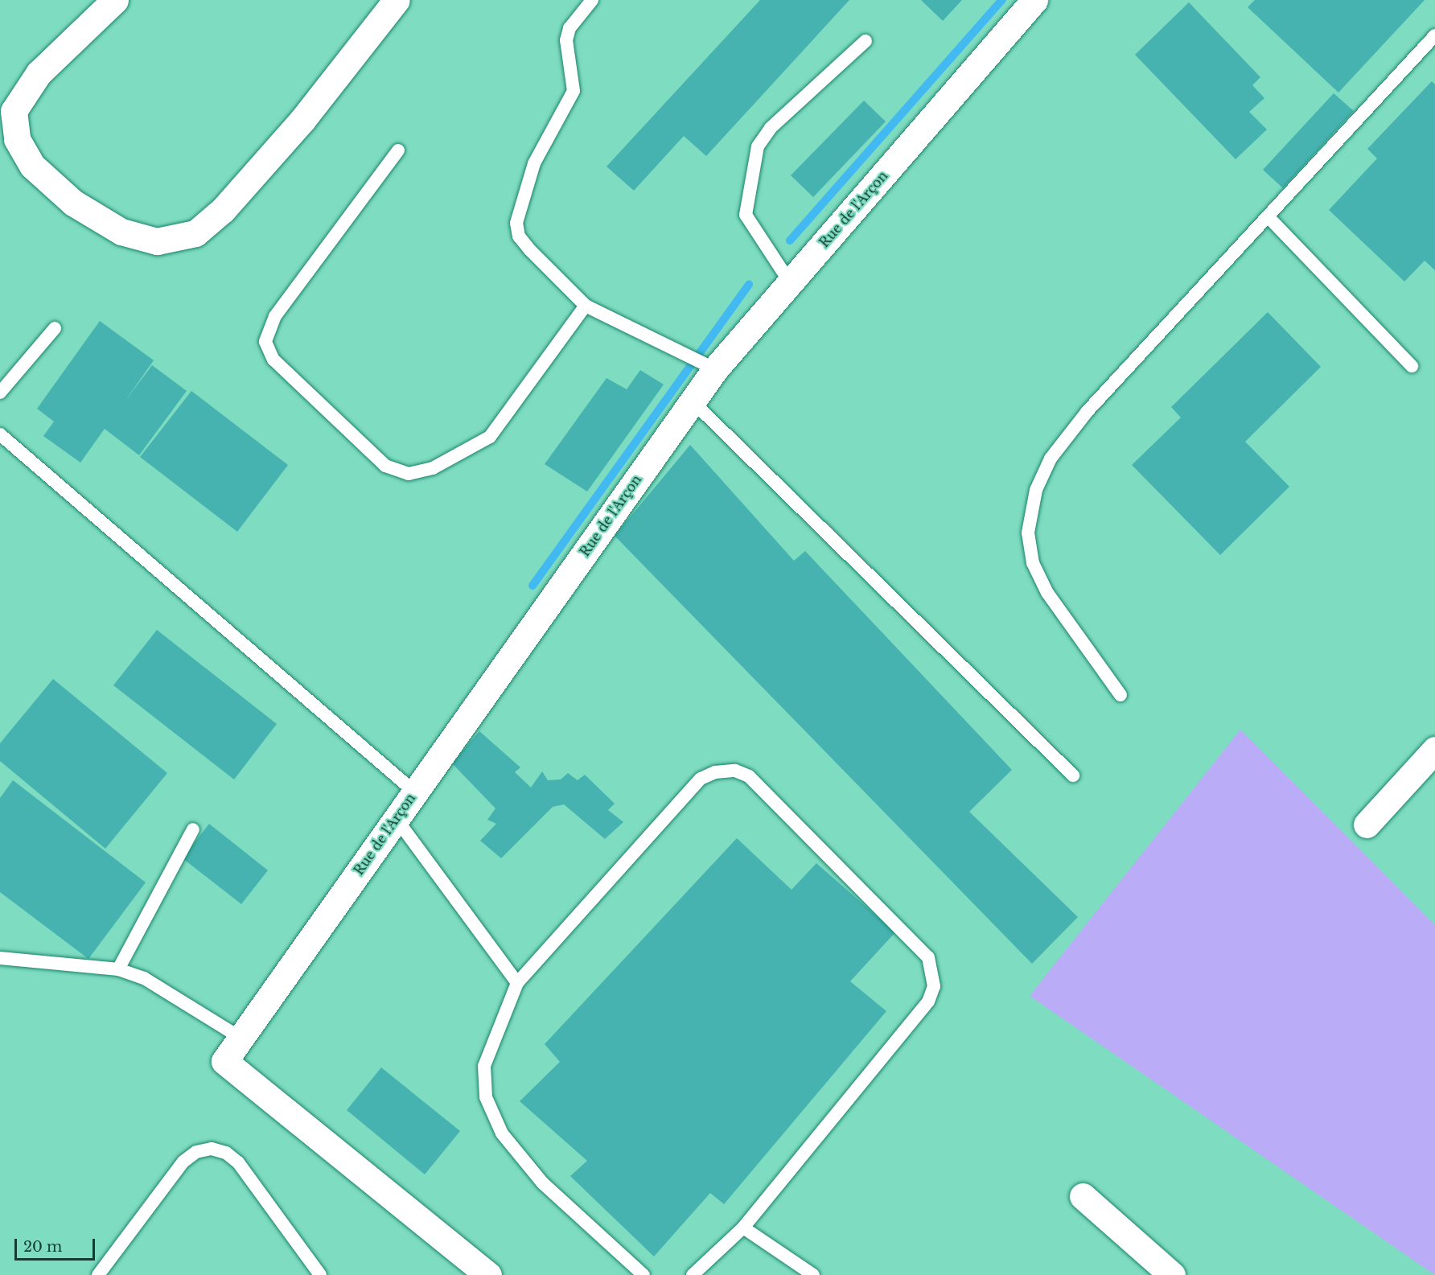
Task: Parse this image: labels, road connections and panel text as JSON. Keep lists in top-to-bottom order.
{
  "streets": {
    "street": ["Rue de l'Arçon"]
  },
  "scale_bar": "20 m"
}
